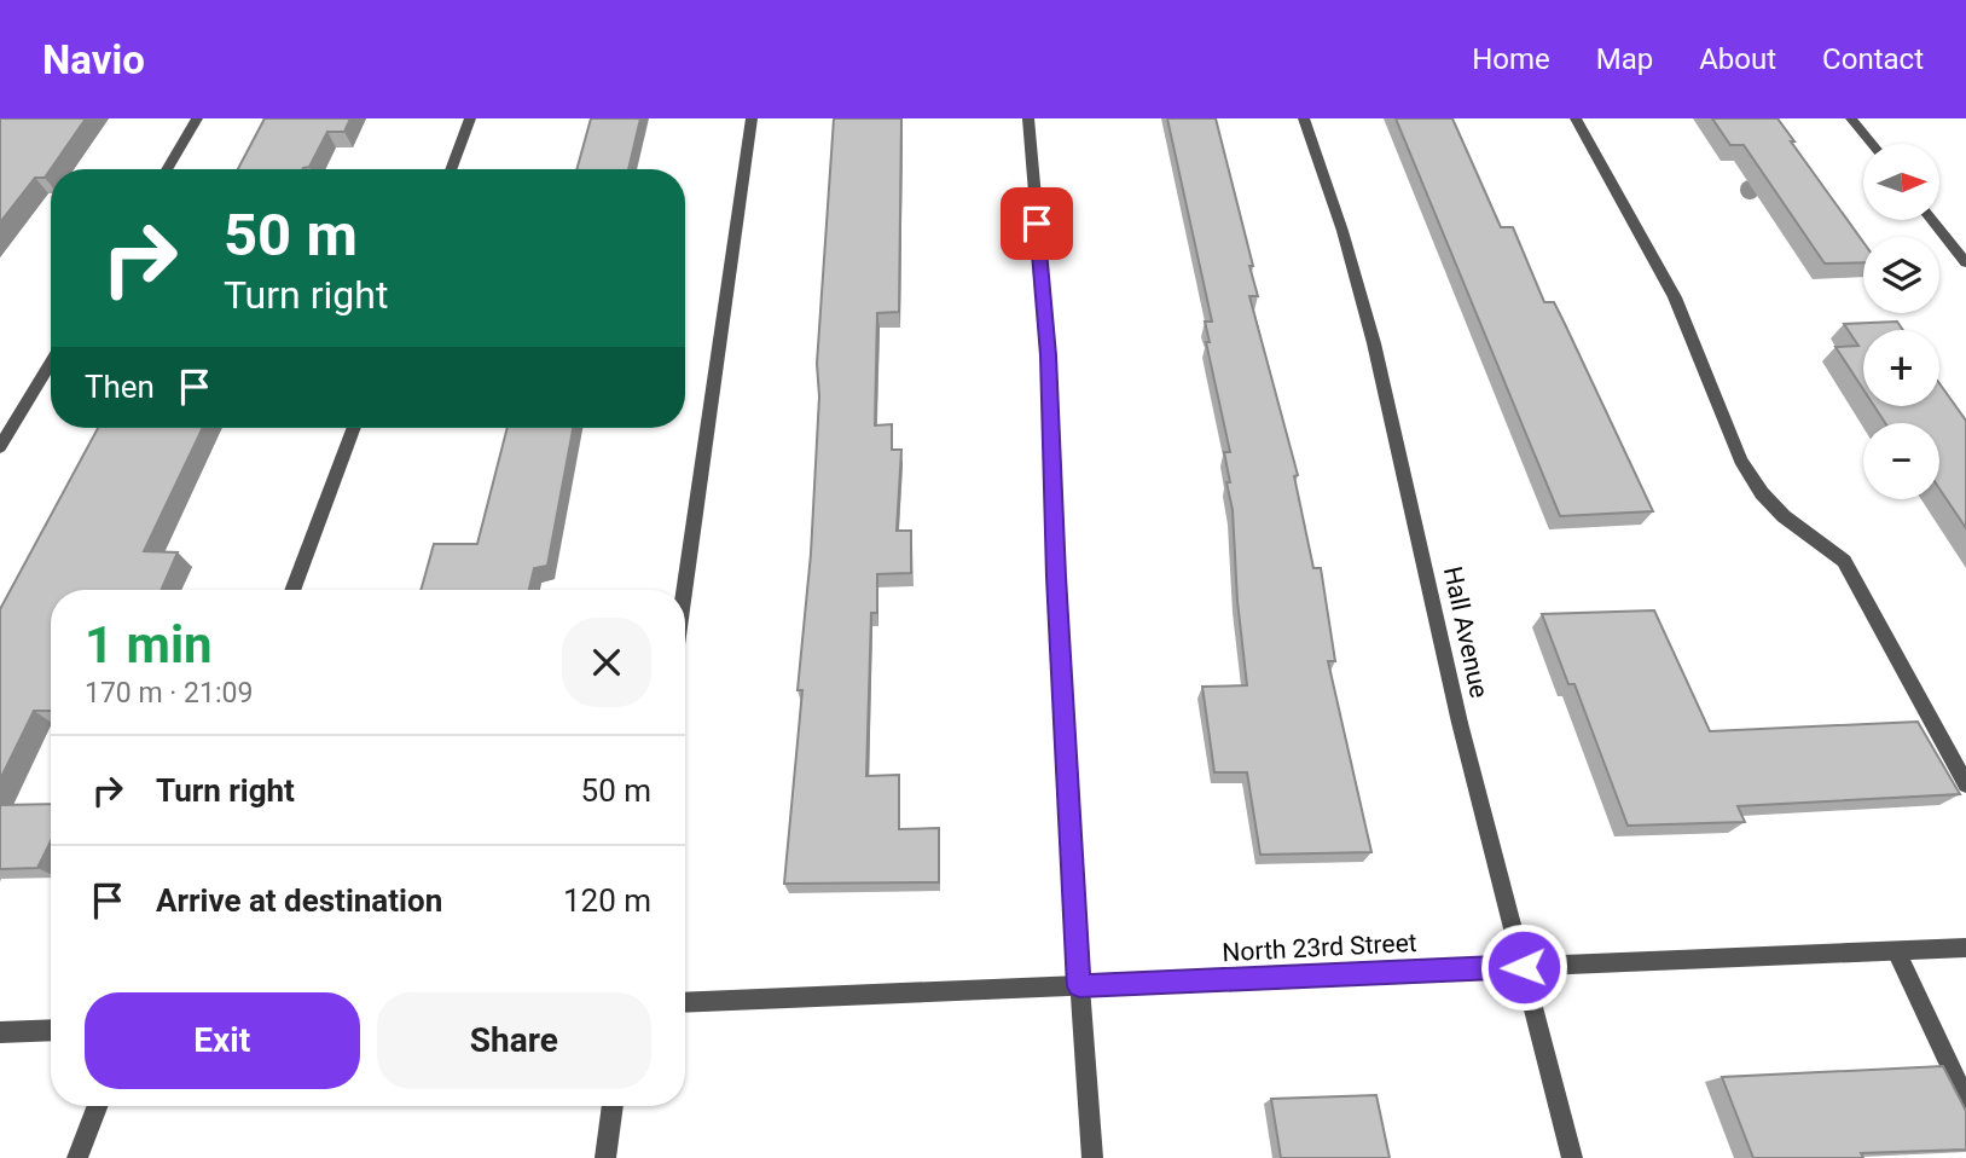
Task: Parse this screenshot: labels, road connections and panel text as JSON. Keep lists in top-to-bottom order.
{
  "streets": {
    "street": ["Hall Avenue", "North 23rd Street"]
  },
  "crossings": [
    ["Hall Avenue", "North 23rd Street"]
  ],
  "north": "right",
  "page": {
    "header": "Navio",
    "nav": [
      "Home",
      "Map",
      "About",
      "Contact"
    ],
    "map_buttons": ["+", "−"],
    "turn": ["50 m", "Turn right"],
    "then": "Then",
    "heading": ["1 min", "170 m · 21:09"],
    "list": [
      {
        "name": "Turn right",
        "value": "50 m"
      },
      {
        "name": "Arrive at destination",
        "value": "120 m"
      }
    ],
    "buttons": ["Exit", "Share"]
  }
}
